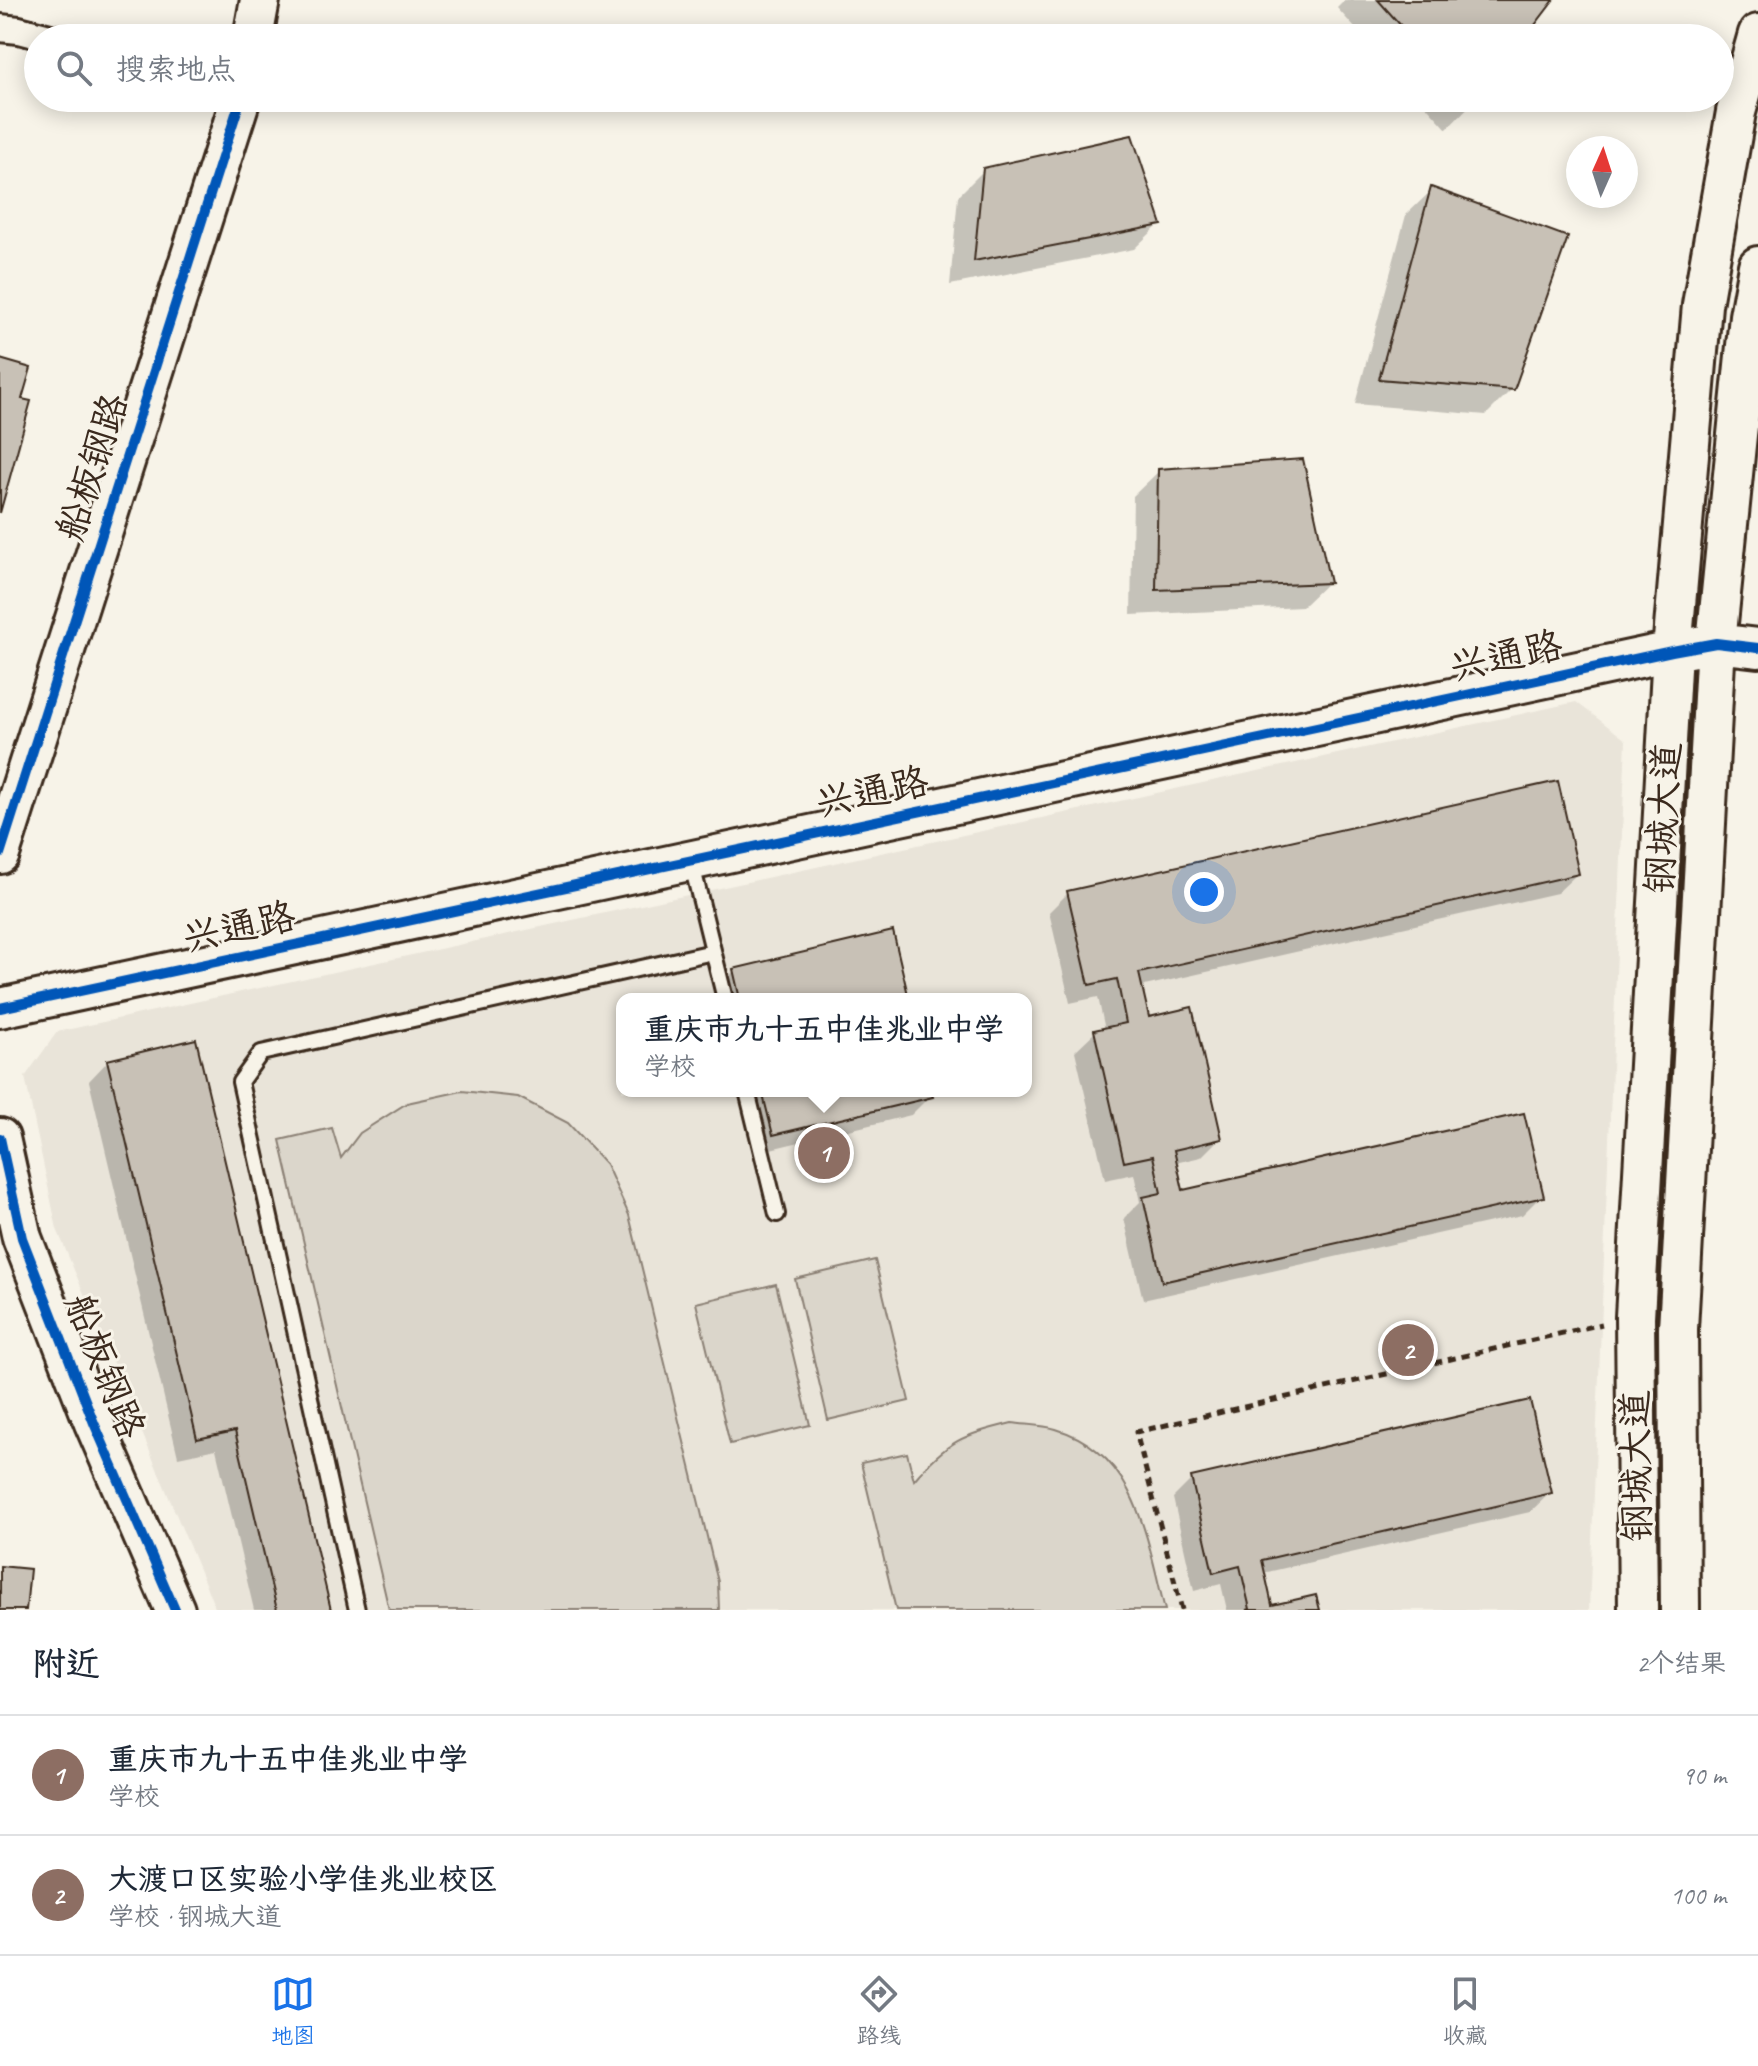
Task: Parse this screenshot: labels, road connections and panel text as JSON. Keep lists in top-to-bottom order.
{
  "streets": {
    "street": ["船板钢路", "兴通路", "钢城大道"]
  },
  "crossings": [
    ["兴通路", "钢城大道"]
  ],
  "north": "top",
  "page": {
    "search": "搜索地点",
    "popup": ["重庆市九十五中佳兆业中学", "学校"],
    "pins": ["1", "2"],
    "heading": ["附近", "2个结果"],
    "list": [
      {
        "mark": "1",
        "name": "重庆市九十五中佳兆业中学",
        "note": "学校",
        "value": "90 m"
      },
      {
        "mark": "2",
        "name": "大渡口区实验小学佳兆业校区",
        "note": "学校 · 钢城大道",
        "value": "100 m"
      }
    ],
    "nav": ["地图", "路线", "收藏"]
  }
}
